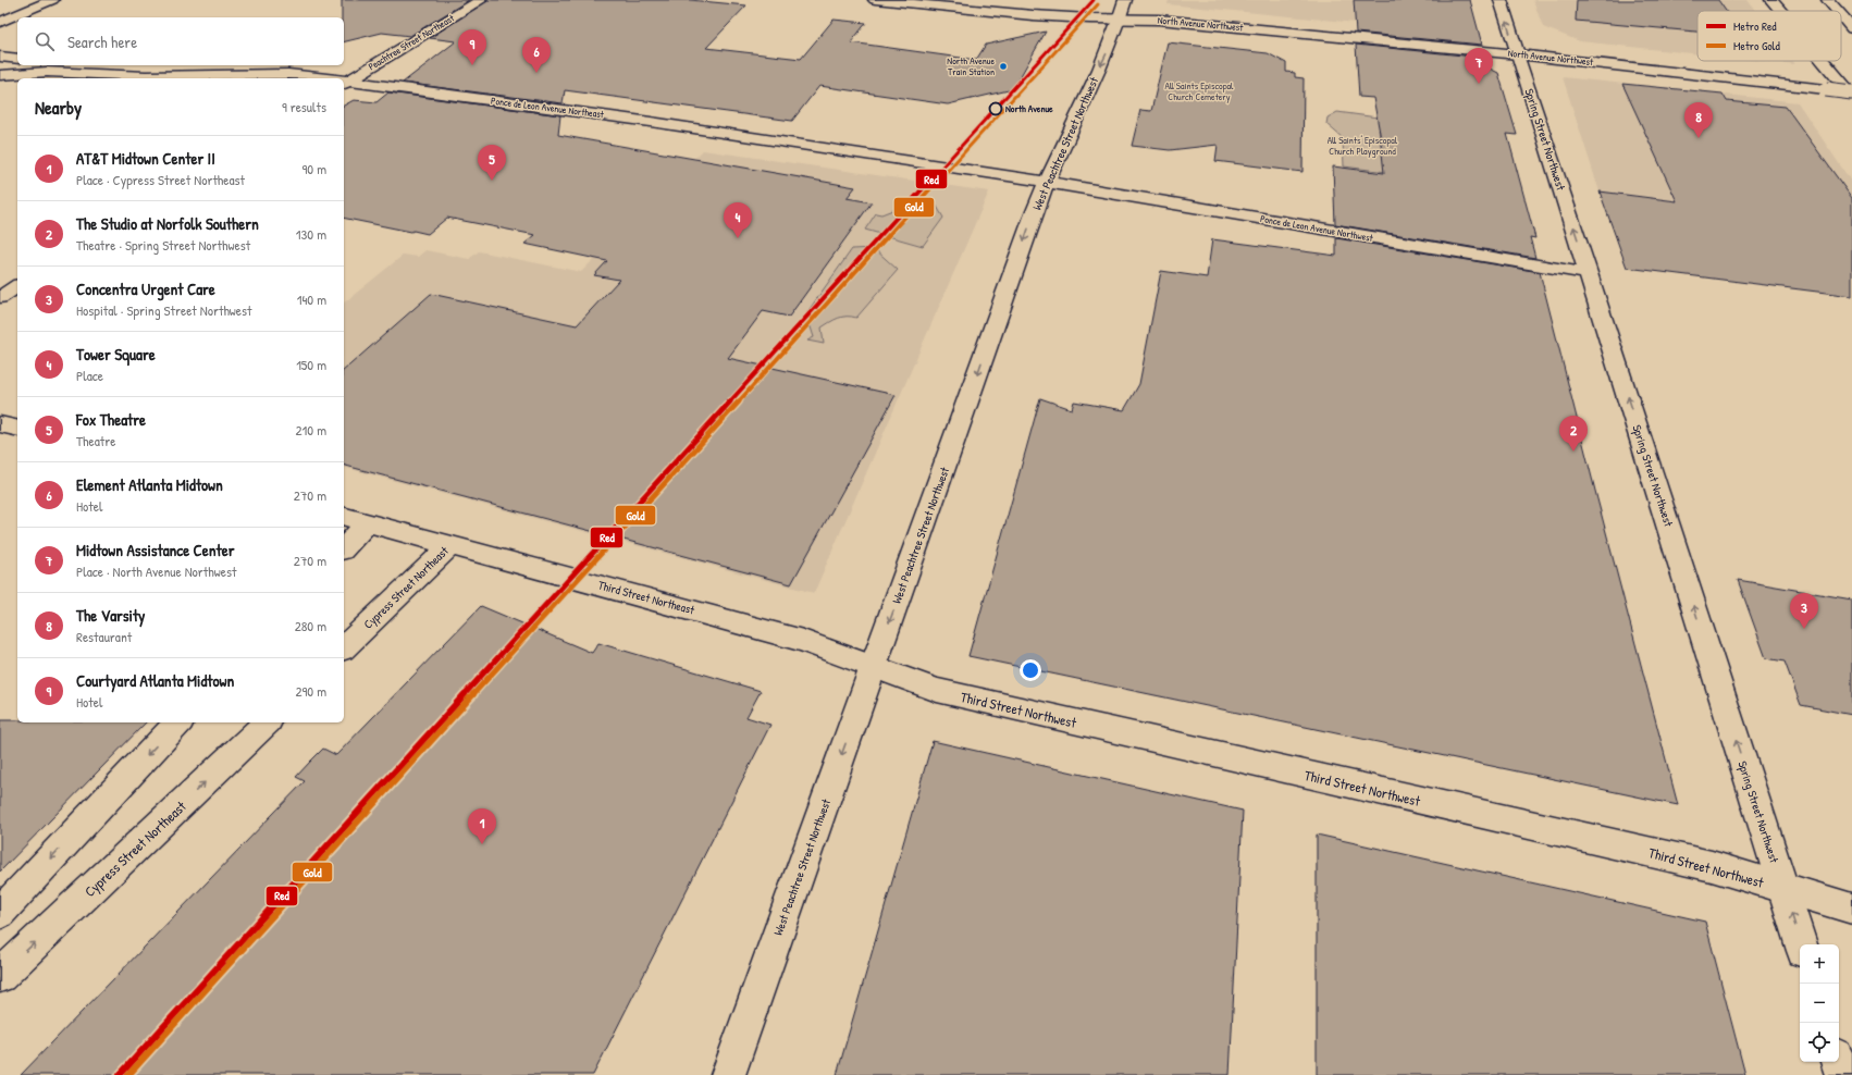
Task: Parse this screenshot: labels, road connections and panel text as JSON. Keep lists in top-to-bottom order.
{
  "streets": {
    "main road": [
      "North Avenue Northwest",
      "Peachtree Street Northeast",
      "Ponce de Leon Avenue Northeast",
      "Spring Street Northwest",
      "West Peachtree Street Northwest",
      "Ponce de Leon Avenue Northwest",
      "Cypress Street Northeast",
      "Third Street Northeast",
      "Third Street Northwest"
    ]
  },
  "crossings": [
    ["North Avenue Northwest", "Spring Street Northwest"],
    ["North Avenue Northwest", "West Peachtree Street Northwest"],
    ["Peachtree Street Northeast", "Ponce de Leon Avenue Northeast"],
    ["Ponce de Leon Avenue Northeast", "West Peachtree Street Northwest"],
    ["Ponce de Leon Avenue Northeast", "Ponce de Leon Avenue Northwest"],
    ["Spring Street Northwest", "Ponce de Leon Avenue Northwest"],
    ["Spring Street Northwest", "Third Street Northwest"],
    ["West Peachtree Street Northwest", "Ponce de Leon Avenue Northwest"],
    ["West Peachtree Street Northwest", "Third Street Northeast"],
    ["West Peachtree Street Northwest", "Third Street Northwest"],
    ["Cypress Street Northeast", "Third Street Northeast"],
    ["Third Street Northeast", "Third Street Northwest"]
  ],
  "one_way": ["Spring Street Northwest", "West Peachtree Street Northwest"],
  "parks": ["All Saints Episcopal Church Cemetery", "All Saints' Episcopal Church Playground"],
  "places": ["North Avenue Train Station", "North Avenue"],
  "lines": ["metro line Red", "metro line Gold"],
  "legend": ["Metro Red", "Metro Gold"],
  "page": {
    "search": "Search here",
    "pins": [
      "9",
      "6",
      "7",
      "8",
      "5",
      "4",
      "2",
      "3",
      "1"
    ],
    "heading": ["Nearby", "9 results"],
    "list": [
      {
        "mark": "1",
        "name": "AT&T Midtown Center II",
        "note": "Place · Cypress Street Northeast",
        "value": "90 m"
      },
      {
        "mark": "2",
        "name": "The Studio at Norfolk Southern",
        "note": "Theatre · Spring Street Northwest",
        "value": "130 m"
      },
      {
        "mark": "3",
        "name": "Concentra Urgent Care",
        "note": "Hospital · Spring Street Northwest",
        "value": "140 m"
      },
      {
        "mark": "4",
        "name": "Tower Square",
        "note": "Place",
        "value": "150 m"
      },
      {
        "mark": "5",
        "name": "Fox Theatre",
        "note": "Theatre",
        "value": "210 m"
      },
      {
        "mark": "6",
        "name": "Element Atlanta Midtown",
        "note": "Hotel",
        "value": "270 m"
      },
      {
        "mark": "7",
        "name": "Midtown Assistance Center",
        "note": "Place · North Avenue Northwest",
        "value": "270 m"
      },
      {
        "mark": "8",
        "name": "The Varsity",
        "note": "Restaurant",
        "value": "280 m"
      },
      {
        "mark": "9",
        "name": "Courtyard Atlanta Midtown",
        "note": "Hotel",
        "value": "290 m"
      }
    ],
    "map_buttons": ["+", "−"]
  }
}
